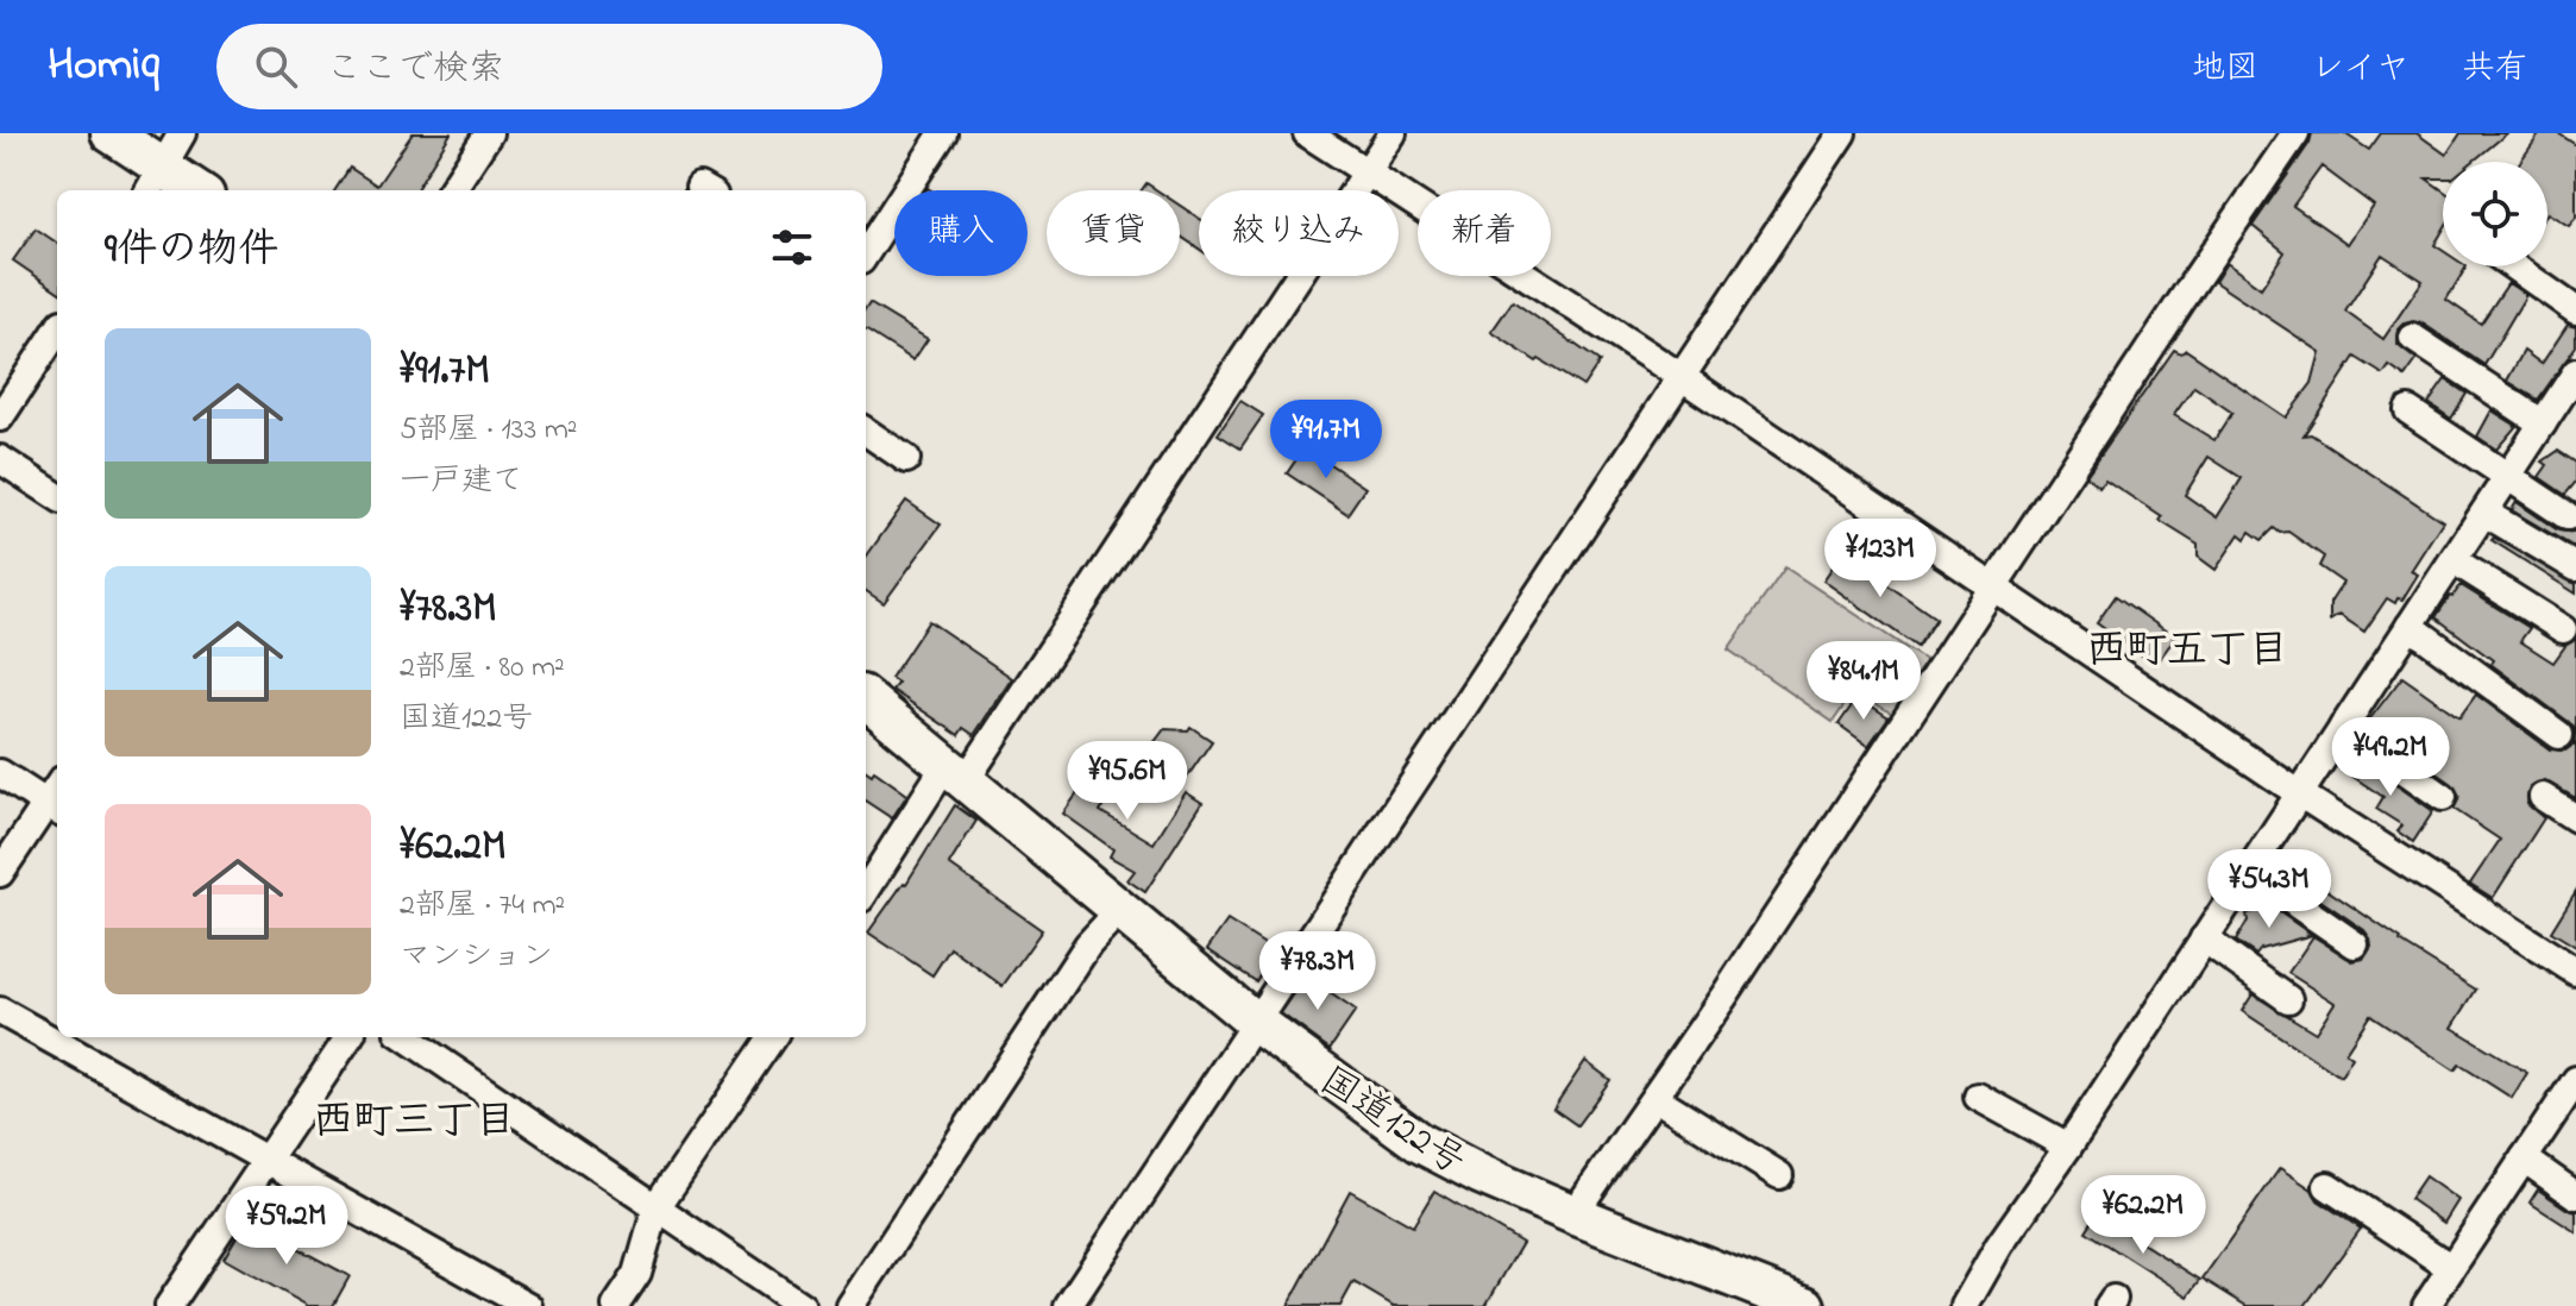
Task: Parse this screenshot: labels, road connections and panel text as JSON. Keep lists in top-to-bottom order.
{
  "streets": {
    "highway": ["国道122号"]
  },
  "districts": ["西町五丁目", "西町三丁目"],
  "page": {
    "header": "Homiq",
    "search": "ここで検索",
    "nav": ["地図", "レイヤ", "共有"],
    "chip": [
      "購入",
      "賃貸",
      "絞り込み",
      "新着"
    ],
    "heading": "9件の物件",
    "list": [
      {
        "name": "¥91.7M",
        "note": "5部屋 · 133 m² · 一戸建て"
      },
      {
        "name": "¥78.3M",
        "note": "2部屋 · 80 m² · 国道122号"
      },
      {
        "name": "¥62.2M",
        "note": "2部屋 · 74 m² · マンション"
      }
    ],
    "price": [
      "¥91.7M",
      "¥123M",
      "¥84.1M",
      "¥49.2M",
      "¥95.6M",
      "¥54.3M",
      "¥78.3M",
      "¥62.2M",
      "¥59.2M"
    ]
  }
}
